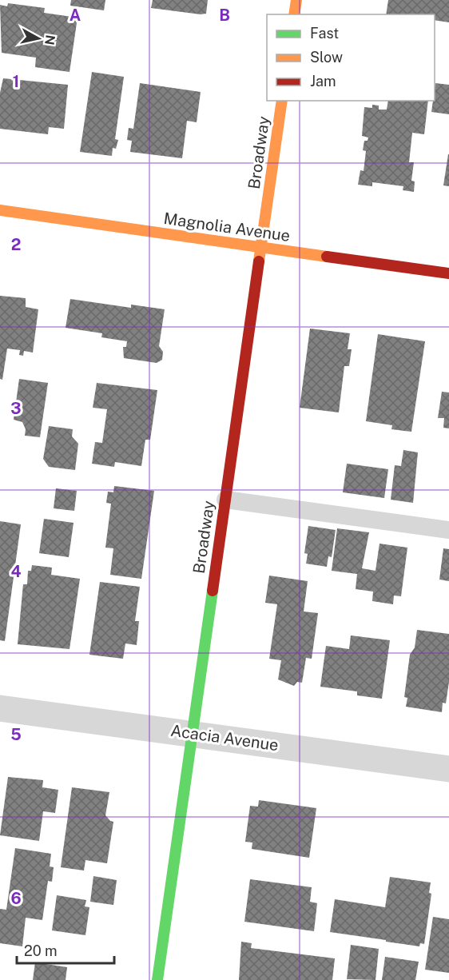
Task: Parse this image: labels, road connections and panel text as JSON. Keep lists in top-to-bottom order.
{
  "streets": {
    "street": ["Broadway", "Magnolia Avenue", "Acacia Avenue"]
  },
  "crossings": [
    ["Broadway", "Magnolia Avenue"],
    ["Broadway", "Acacia Avenue"]
  ],
  "legend": ["Fast", "Slow", "Jam"],
  "scale_bar": "20 m",
  "north": "right",
  "grid": {
    "columns": ["A", "B"],
    "rows": [
      "1",
      "2",
      "3",
      "4",
      "5",
      "6"
    ]
  }
}
